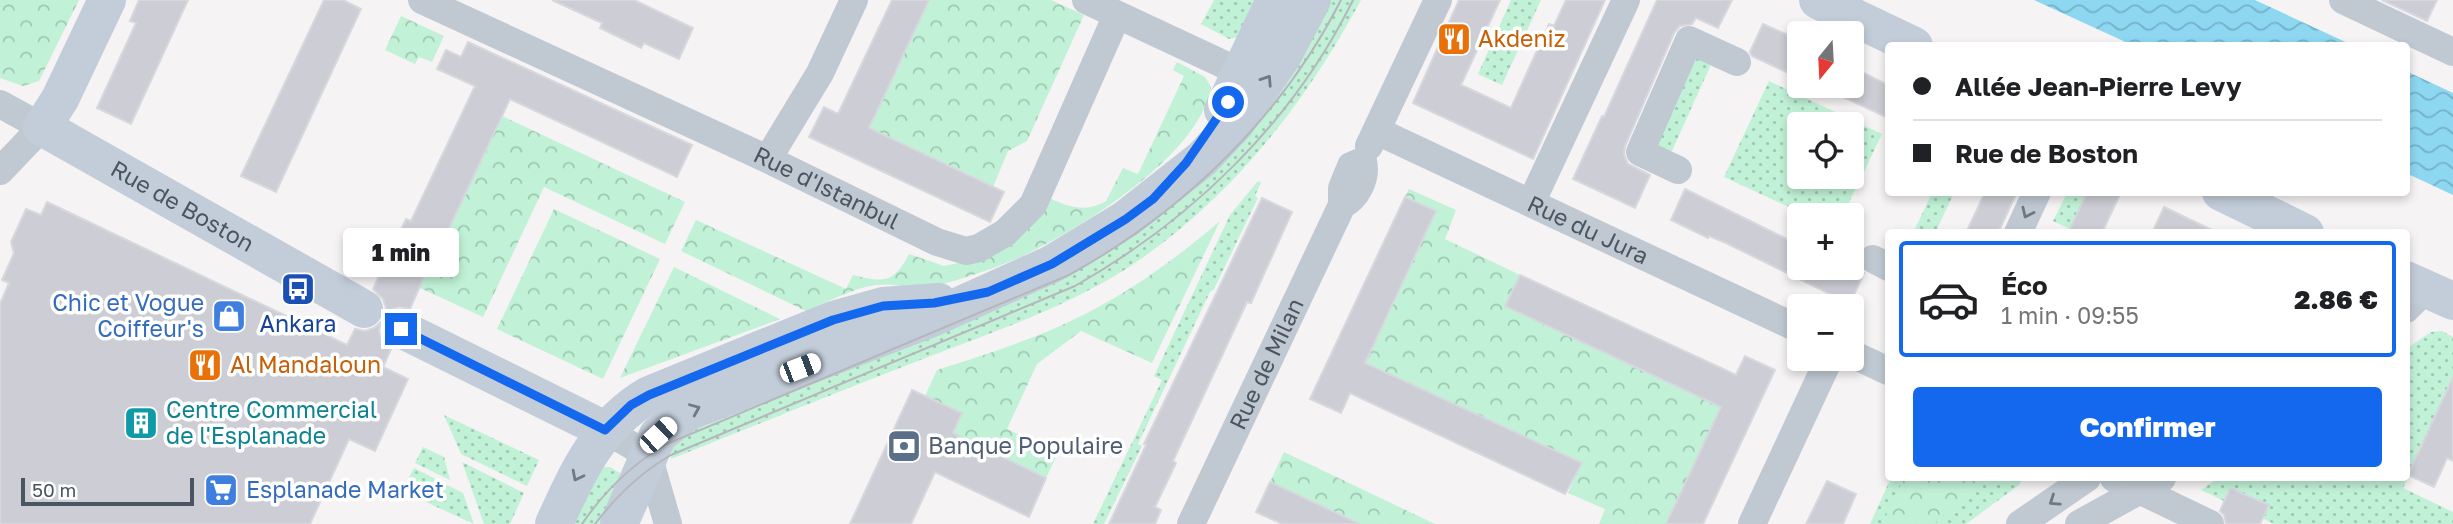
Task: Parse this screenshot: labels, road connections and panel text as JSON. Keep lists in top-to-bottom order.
{
  "streets": {
    "street": [
      "Rue d'Istanbul",
      "Rue de Boston",
      "Rue du Jura",
      "Rue de Milan"
    ]
  },
  "crossings": [
    ["Rue du Jura", "Rue de Milan"]
  ],
  "places": {
    "restaurant": ["Akdeniz", "Al Mandaloun"],
    "bus stop": ["Ankara"],
    "shop": ["Chic et Vogue Coiffeur's"],
    "building": ["Centre Commercial de l'Esplanade"],
    "bank": ["Banque Populaire"],
    "supermarket": ["Esplanade Market"]
  },
  "scale_bar": "50 m",
  "north": "bottom",
  "page": {
    "map_buttons": ["+", "−"],
    "banner": ["Allée Jean-Pierre Levy", "Rue de Boston"],
    "bubble": "1 min",
    "list": [
      {
        "name": "Éco",
        "note": "1 min · 09:55",
        "value": "2.86 €"
      }
    ],
    "buttons": "Confirmer",
    "scale": "50 m"
  }
}
